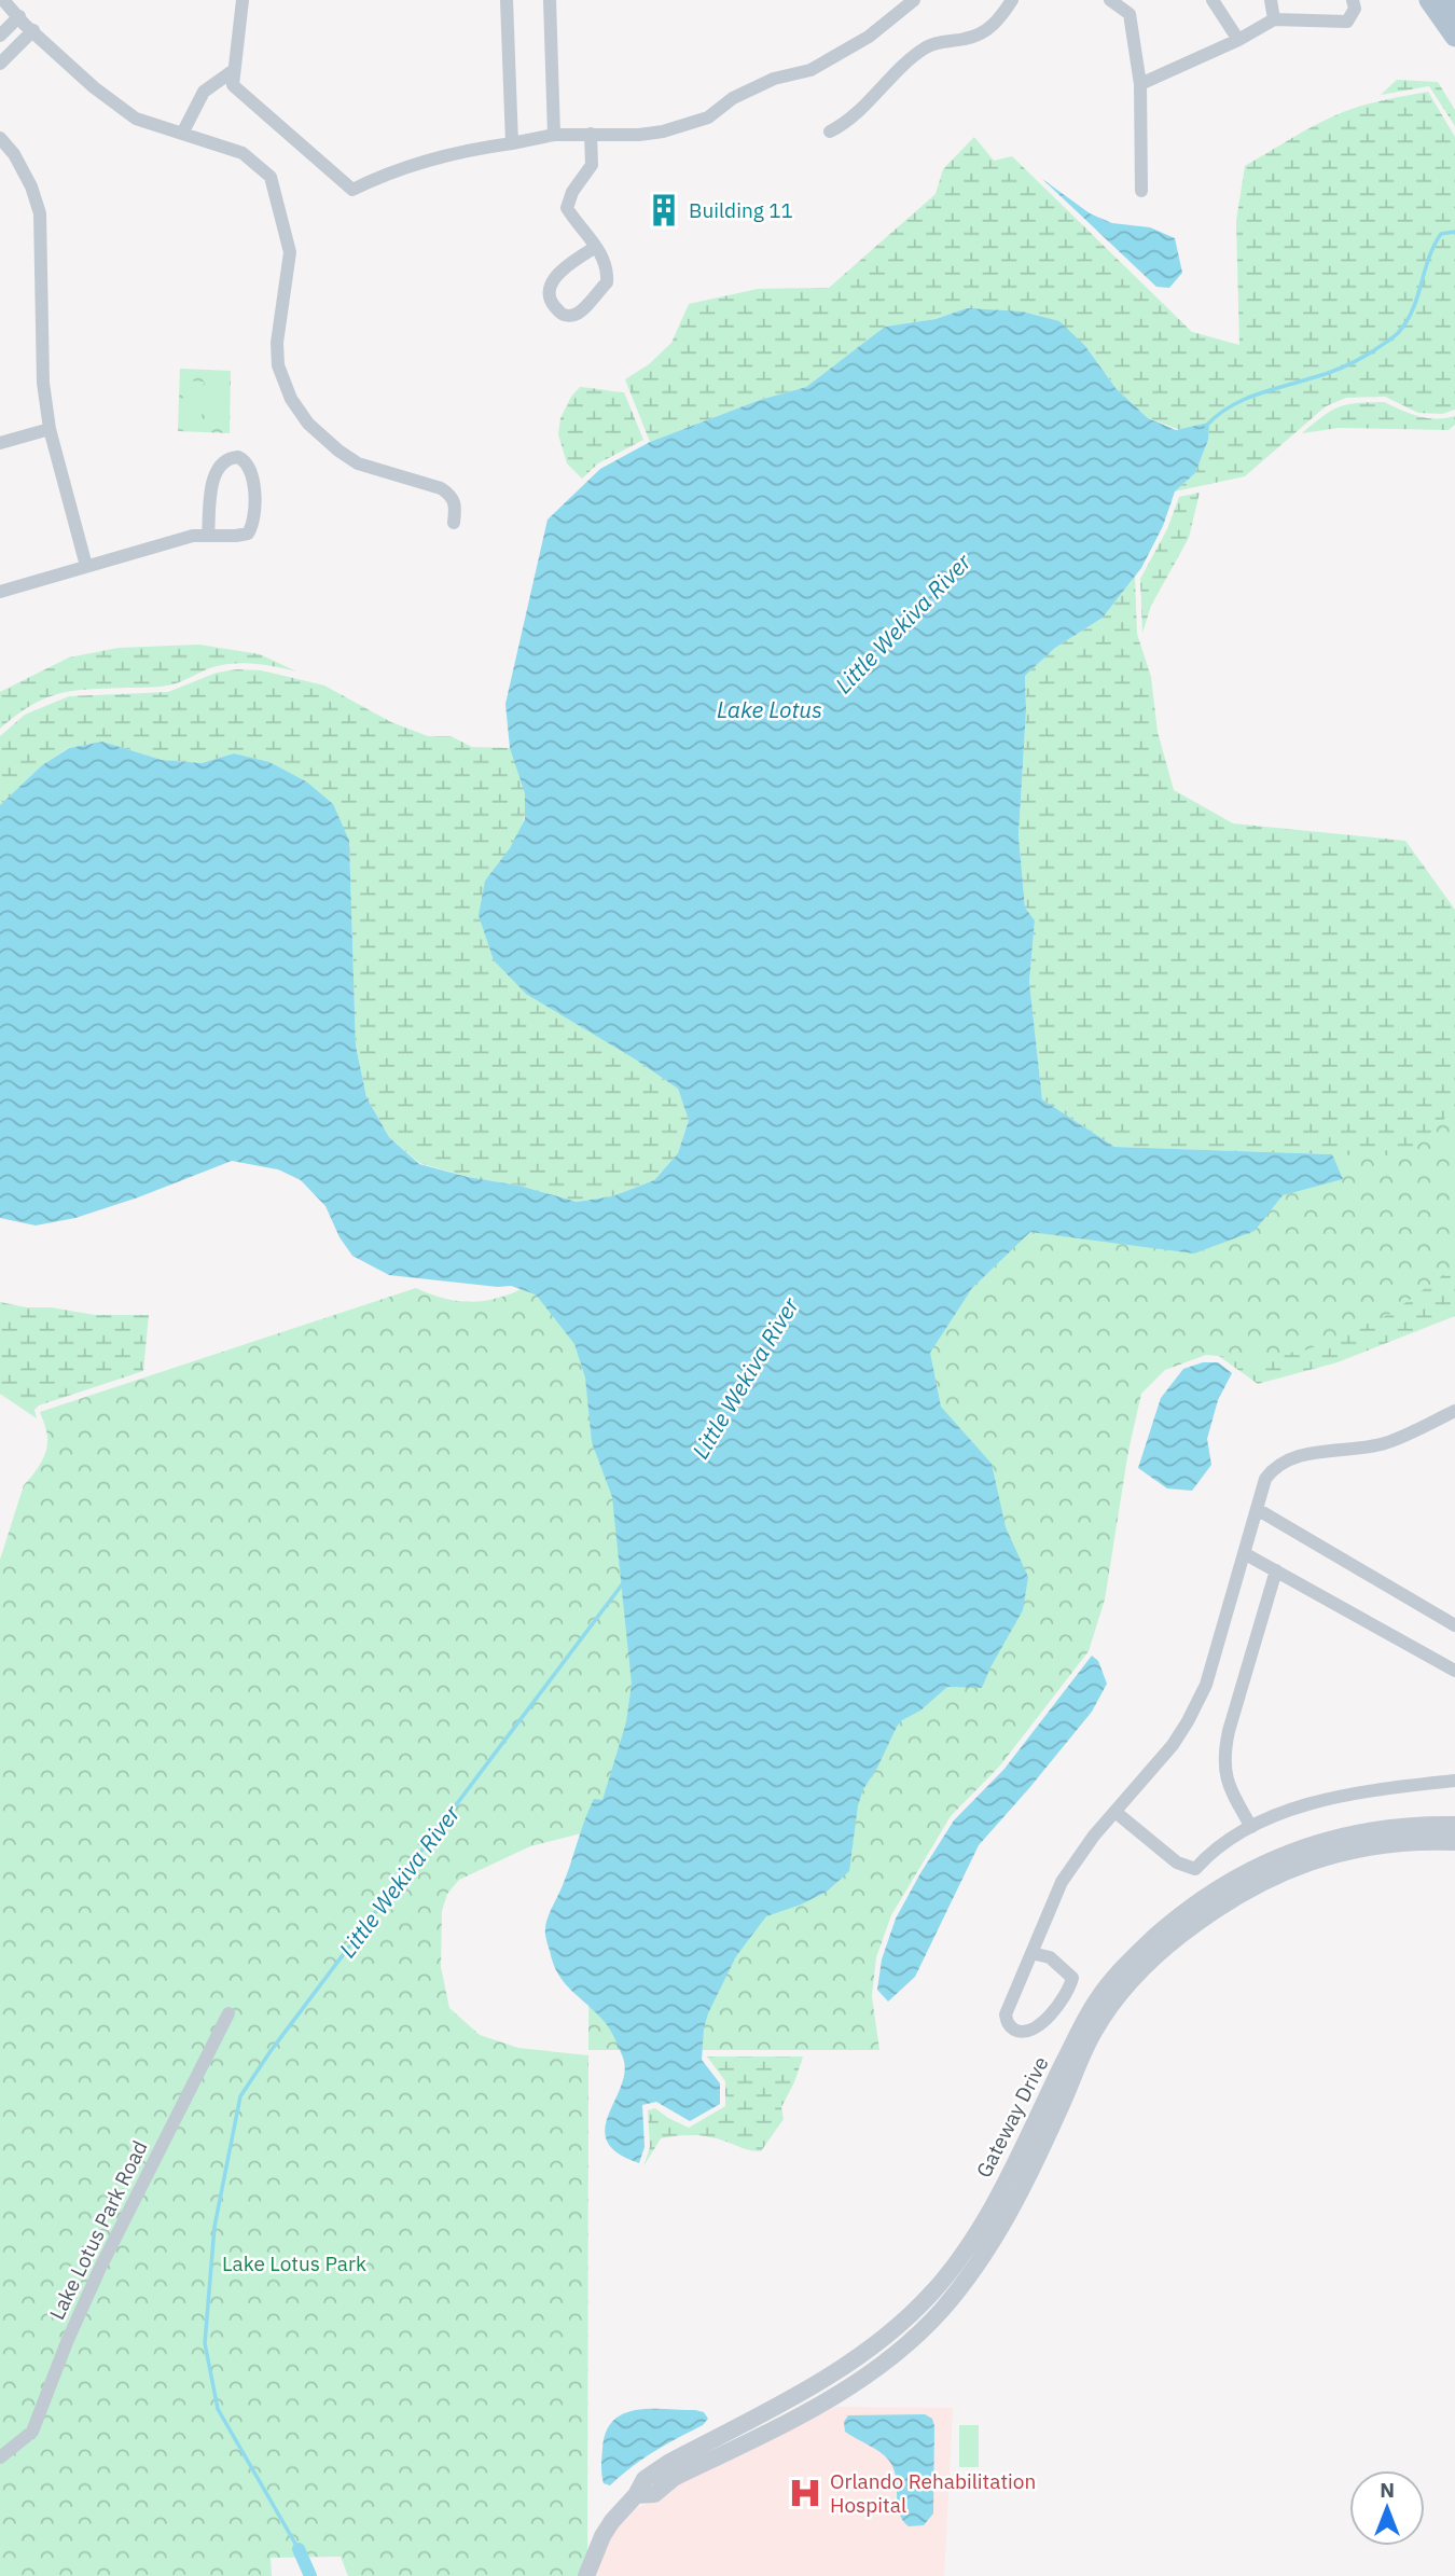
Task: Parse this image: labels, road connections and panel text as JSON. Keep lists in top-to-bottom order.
{
  "streets": {
    "street": ["Gateway Drive", "Lake Lotus Park Road"]
  },
  "water": ["Little Wekiva River", "Lake Lotus"],
  "parks": ["Lake Lotus Park"],
  "places": {
    "building": ["Building 11"],
    "hospital": ["Orlando Rehabilitation Hospital"]
  },
  "north": "top"
}
